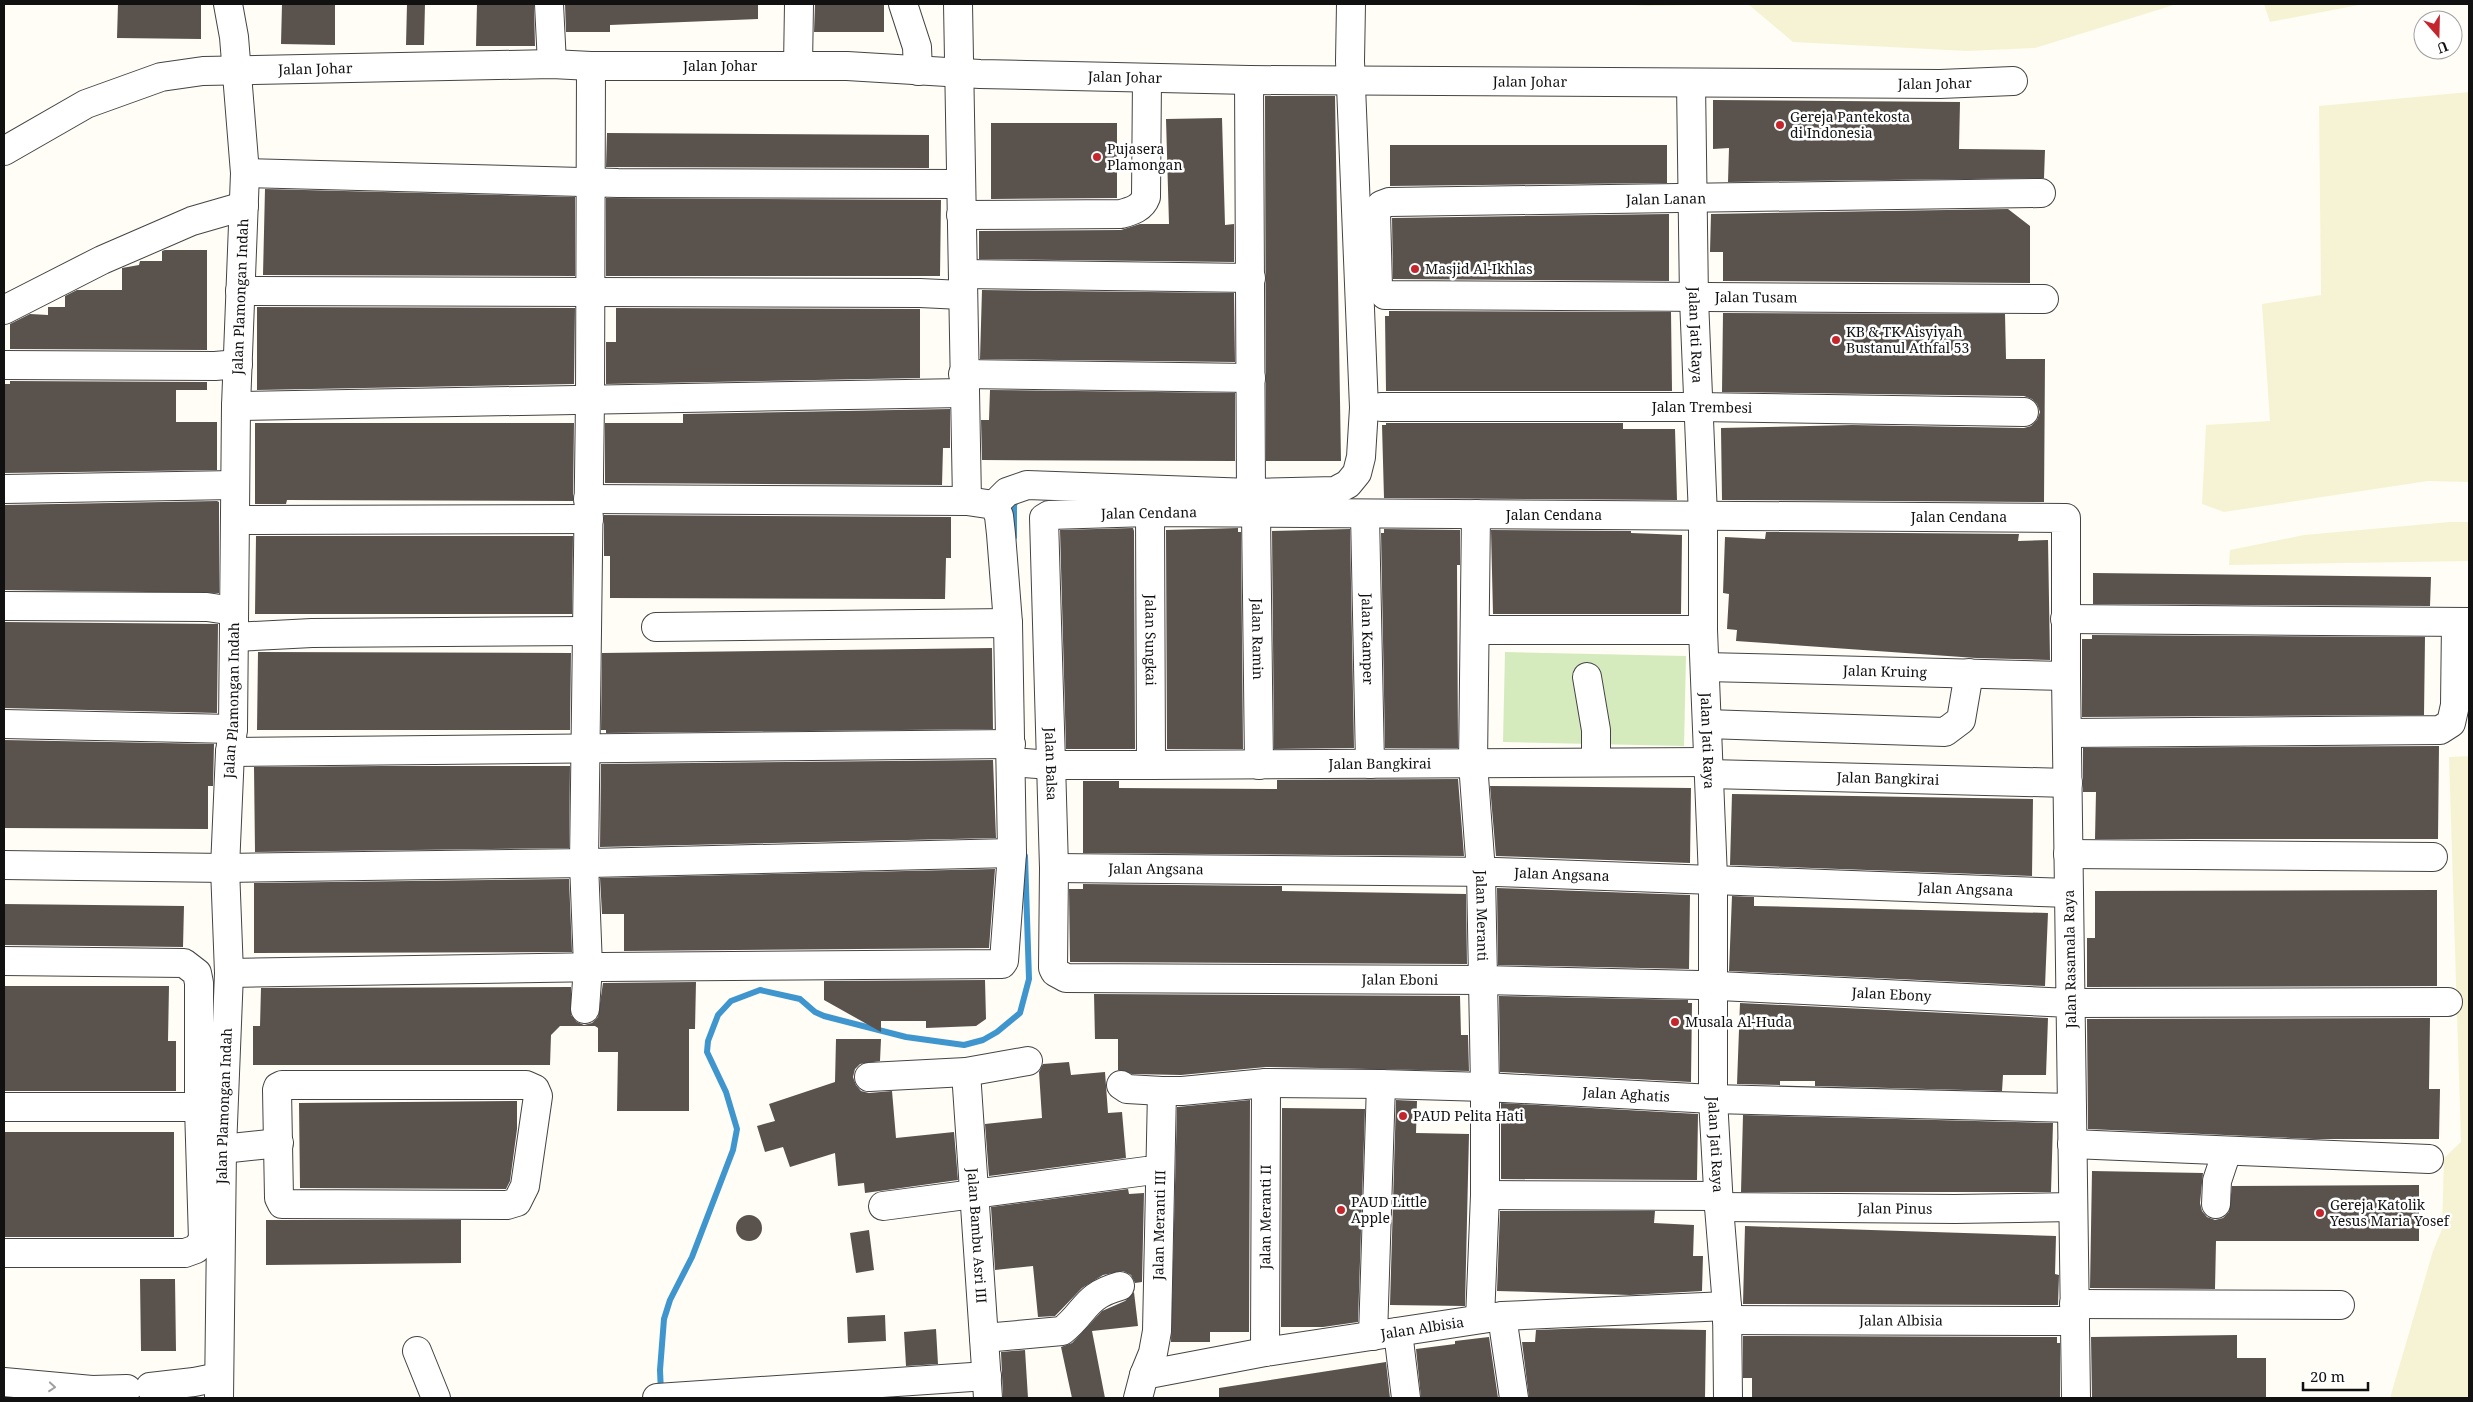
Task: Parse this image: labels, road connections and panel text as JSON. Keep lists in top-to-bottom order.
{
  "streets": {
    "street": [
      "Jalan Johar",
      "Jalan Lanan",
      "Jalan Plamongan Indah",
      "Jalan Tusam",
      "Jalan Jati Raya",
      "Jalan Trembesi",
      "Jalan Cendana",
      "Jalan Sungkai",
      "Jalan Ramin",
      "Jalan Kamper",
      "Jalan Kruing",
      "Jalan Balsa",
      "Jalan Bangkirai",
      "Jalan Angsana",
      "Jalan Meranti",
      "Jalan Rasamala Raya",
      "Jalan Eboni",
      "Jalan Ebony",
      "Jalan Aghatis",
      "Jalan Pinus",
      "Jalan Meranti II",
      "Jalan Meranti III",
      "Jalan Bambu Asri III",
      "Jalan Albisia"
    ]
  },
  "crossings": [
    ["Jalan Johar", "Jalan Plamongan Indah"],
    ["Jalan Johar", "Jalan Jati Raya"],
    ["Jalan Johar", "Jalan Ramin"],
    ["Jalan Lanan", "Jalan Tusam"],
    ["Jalan Lanan", "Jalan Jati Raya"],
    ["Jalan Plamongan Indah", "Jalan Bangkirai"],
    ["Jalan Tusam", "Jalan Jati Raya"],
    ["Jalan Jati Raya", "Jalan Trembesi"],
    ["Jalan Jati Raya", "Jalan Cendana"],
    ["Jalan Jati Raya", "Jalan Kruing"],
    ["Jalan Jati Raya", "Jalan Bangkirai"],
    ["Jalan Jati Raya", "Jalan Angsana"],
    ["Jalan Jati Raya", "Jalan Eboni"],
    ["Jalan Jati Raya", "Jalan Ebony"],
    ["Jalan Jati Raya", "Jalan Aghatis"],
    ["Jalan Jati Raya", "Jalan Pinus"],
    ["Jalan Jati Raya", "Jalan Albisia"],
    ["Jalan Cendana", "Jalan Sungkai"],
    ["Jalan Cendana", "Jalan Ramin"],
    ["Jalan Cendana", "Jalan Kamper"],
    ["Jalan Cendana", "Jalan Balsa"],
    ["Jalan Cendana", "Jalan Meranti"],
    ["Jalan Cendana", "Jalan Rasamala Raya"],
    ["Jalan Sungkai", "Jalan Bangkirai"],
    ["Jalan Ramin", "Jalan Bangkirai"],
    ["Jalan Kamper", "Jalan Bangkirai"],
    ["Jalan Kruing", "Jalan Rasamala Raya"],
    ["Jalan Balsa", "Jalan Bangkirai"],
    ["Jalan Balsa", "Jalan Angsana"],
    ["Jalan Balsa", "Jalan Eboni"],
    ["Jalan Bangkirai", "Jalan Meranti"],
    ["Jalan Bangkirai", "Jalan Rasamala Raya"],
    ["Jalan Angsana", "Jalan Meranti"],
    ["Jalan Angsana", "Jalan Rasamala Raya"],
    ["Jalan Meranti", "Jalan Eboni"],
    ["Jalan Meranti", "Jalan Aghatis"],
    ["Jalan Meranti", "Jalan Pinus"],
    ["Jalan Meranti", "Jalan Albisia"],
    ["Jalan Rasamala Raya", "Jalan Ebony"],
    ["Jalan Rasamala Raya", "Jalan Aghatis"],
    ["Jalan Rasamala Raya", "Jalan Pinus"],
    ["Jalan Rasamala Raya", "Jalan Albisia"],
    ["Jalan Eboni", "Jalan Ebony"],
    ["Jalan Aghatis", "Jalan Meranti II"],
    ["Jalan Aghatis", "Jalan Meranti III"],
    ["Jalan Meranti II", "Jalan Albisia"],
    ["Jalan Meranti III", "Jalan Albisia"]
  ],
  "places": [
    "Gereja Pantekosta di Indonesia",
    "Pujasera Plamongan",
    "Masjid Al-Ikhlas",
    "KB & TK Aisyiyah Bustanul Athfal 53",
    "Musala Al-Huda",
    "PAUD Pelita Hati",
    "PAUD Little Apple",
    "Gereja Katolik Yesus Maria Yosef"
  ],
  "scale_bar": "20 m",
  "north": "bottom"
}
